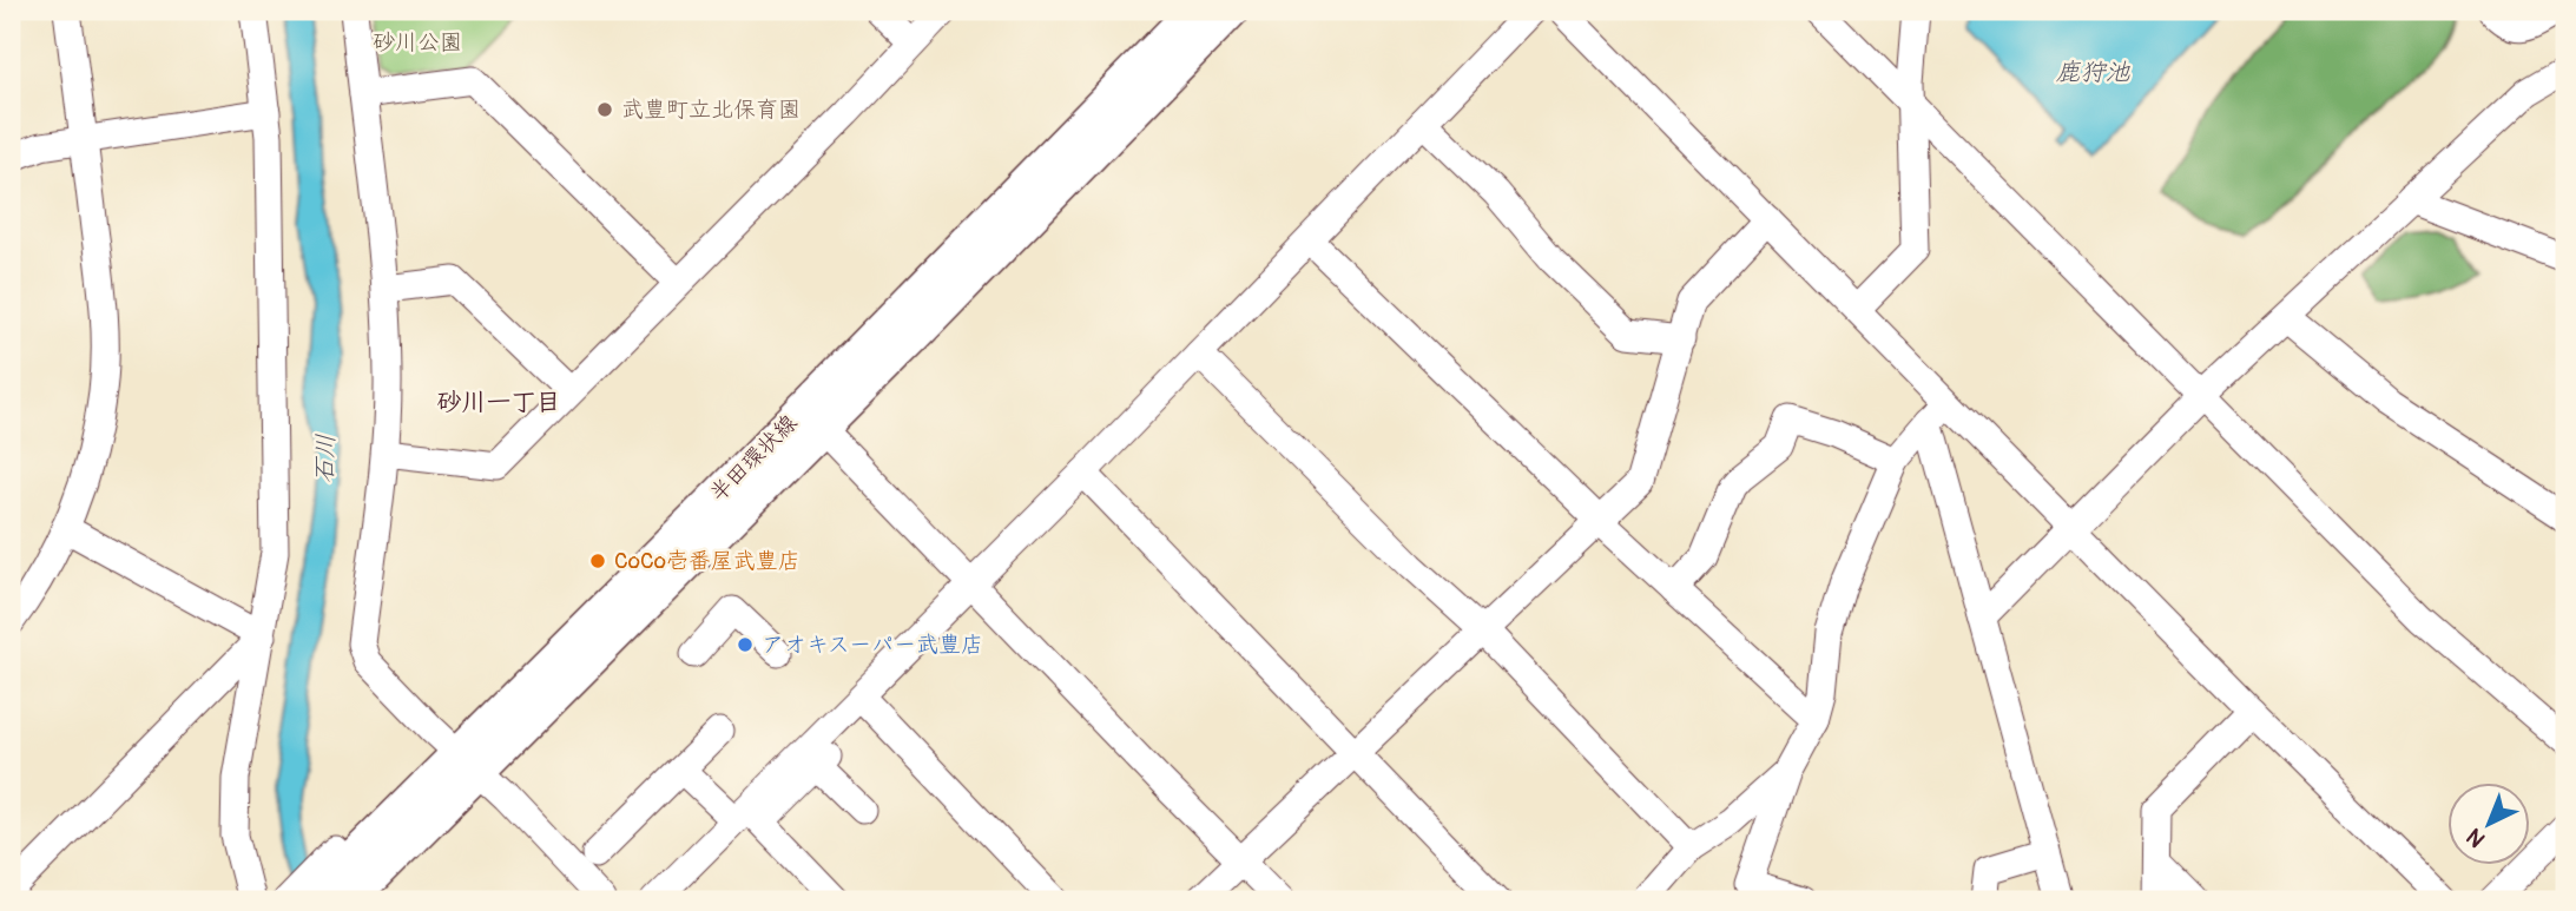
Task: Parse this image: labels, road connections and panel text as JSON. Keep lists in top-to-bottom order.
{
  "streets": {
    "main road": ["半田環状線"]
  },
  "districts": ["砂川一丁目"],
  "water": ["鹿狩池", "石川"],
  "parks": ["砂川公園"],
  "places": ["武豊町立北保育園", "CoCo壱番屋武豊店", "アオキスーパー武豊店"],
  "north": "bottom left"
}
